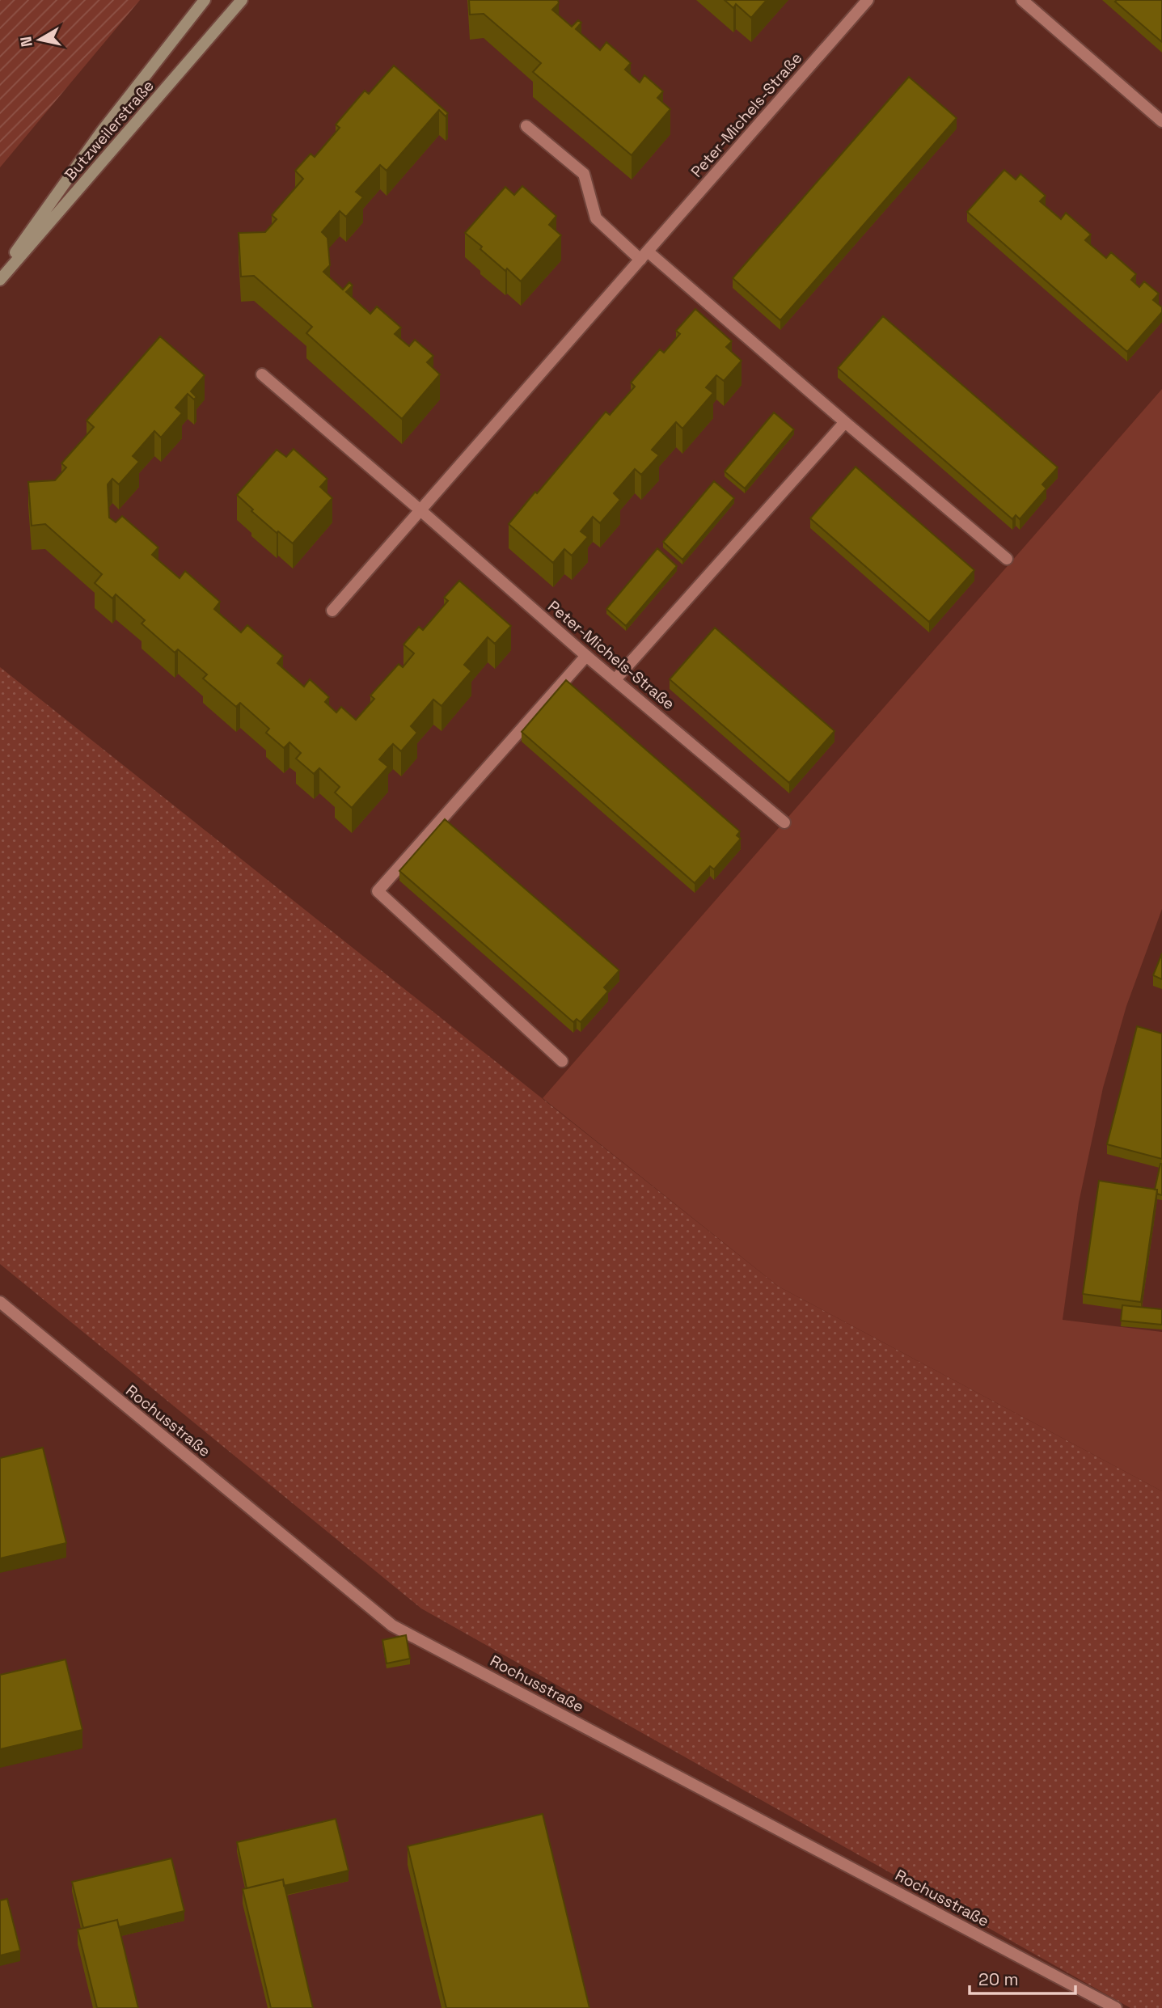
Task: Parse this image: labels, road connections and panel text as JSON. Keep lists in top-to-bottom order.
{
  "streets": {
    "main road": ["Butzweilerstraße"],
    "street": ["Peter-Michels-Straße", "Rochusstraße"]
  },
  "scale_bar": "20 m",
  "north": "left"
}
